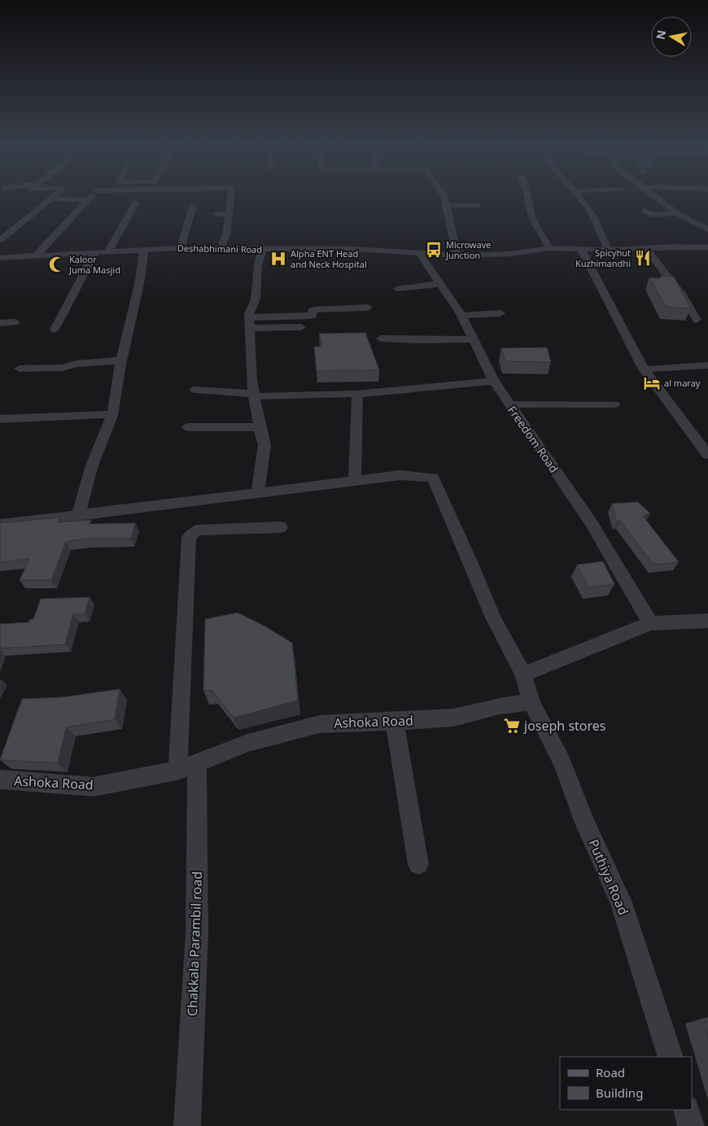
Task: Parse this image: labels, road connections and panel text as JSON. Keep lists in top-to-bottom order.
{
  "streets": {
    "street": [
      "Deshabhimani Road",
      "Freedom Road",
      "Ashoka Road",
      "Puthiya Road",
      "Chakkala Parambil road"
    ]
  },
  "crossings": [
    ["Deshabhimani Road", "Freedom Road"],
    ["Ashoka Road", "Puthiya Road"],
    ["Ashoka Road", "Chakkala Parambil road"]
  ],
  "places": {
    "bus stop": ["Microwave Junction"],
    "restaurant": ["Spicyhut Kuzhimandhi"],
    "hospital": ["Alpha ENT Head and Neck Hospital"],
    "mosque": ["Kaloor Juma Masjid"],
    "hotel": ["al maray"],
    "supermarket": ["joseph stores"]
  },
  "legend": ["Road", "Building"],
  "north": "left"
}
